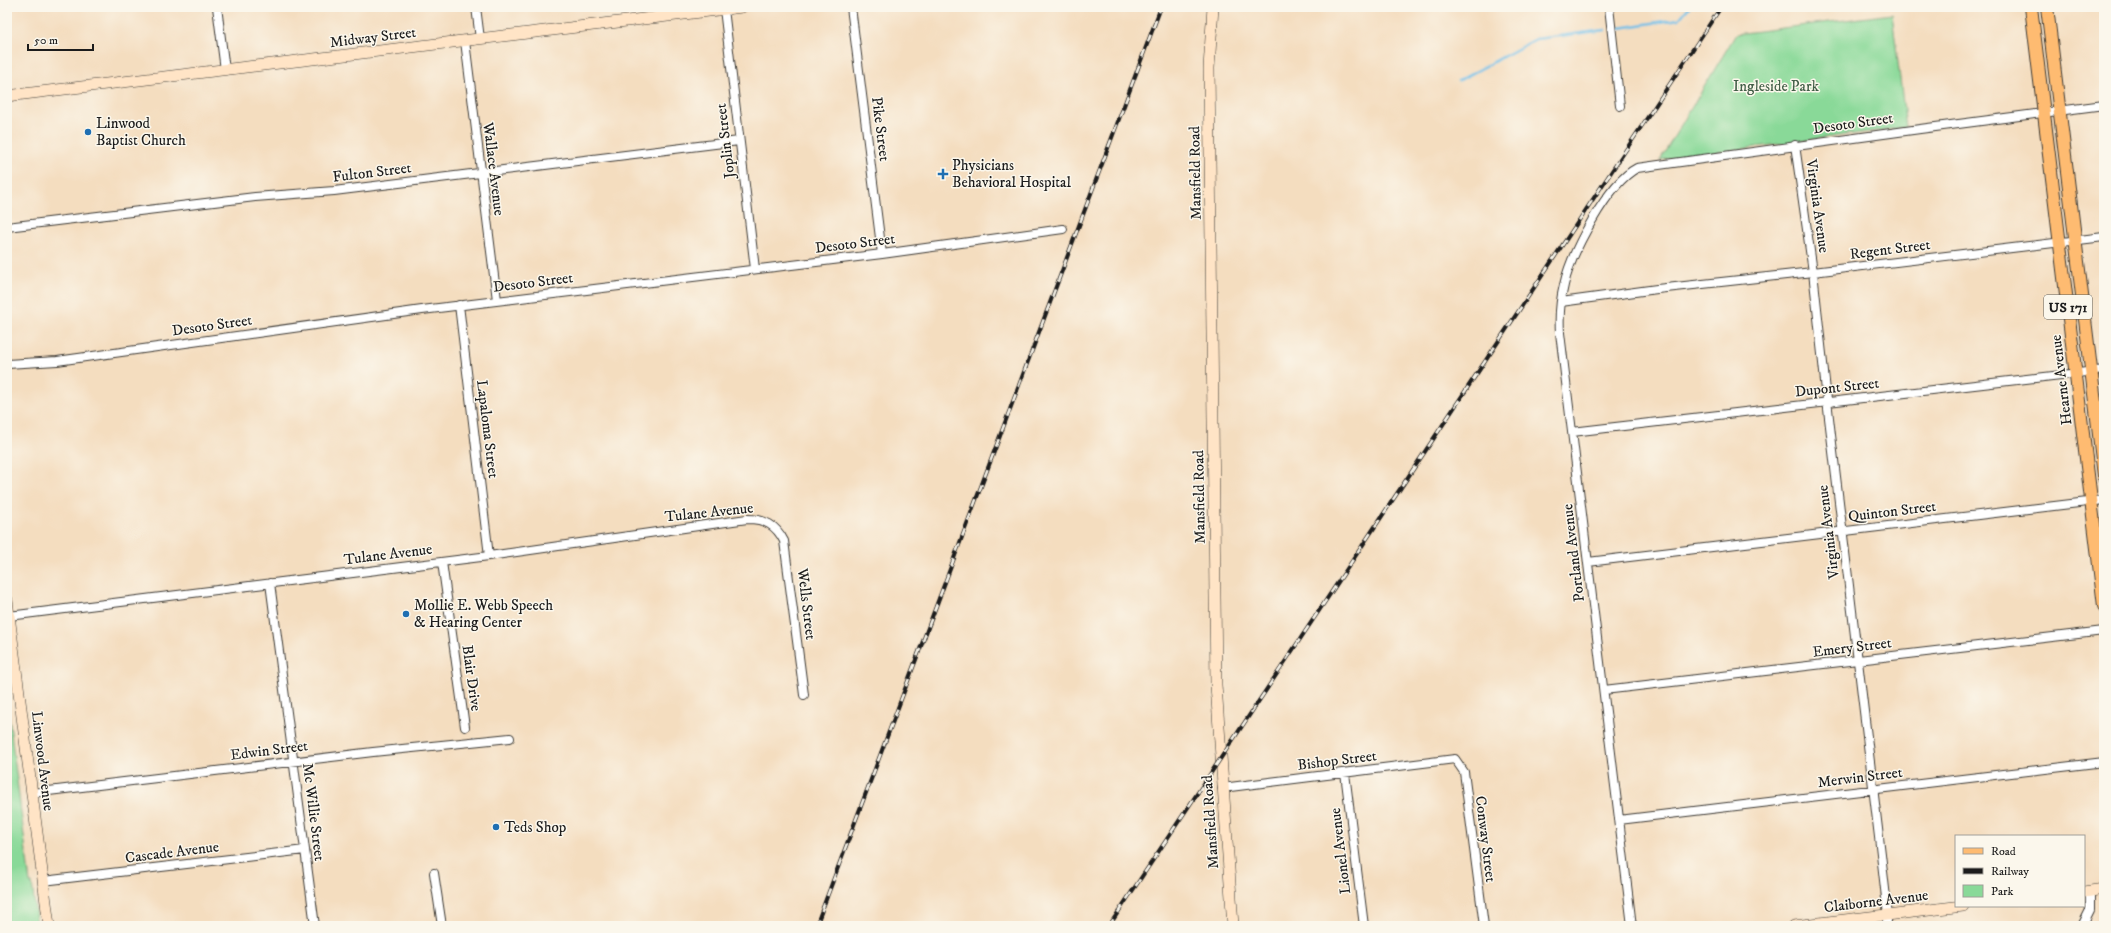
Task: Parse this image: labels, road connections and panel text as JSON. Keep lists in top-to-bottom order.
{
  "streets": {
    "main road": [
      "Midway Street",
      "Mansfield Road",
      "US 171",
      "Hearne Avenue",
      "Linwood Avenue",
      "Claiborne Avenue"
    ],
    "street": [
      "Desoto Street",
      "Pike Street",
      "Joplin Street",
      "Wallace Avenue",
      "Fulton Street",
      "Virginia Avenue",
      "Regent Street",
      "Dupont Street",
      "Lapaloma Street",
      "Quinton Street",
      "Tulane Avenue",
      "Portland Avenue",
      "Wells Street",
      "Emery Street",
      "Blair Drive",
      "Edwin Street",
      "Bishop Street",
      "Merwin Street",
      "Mc Willie Street",
      "Conway Street",
      "Lionel Avenue",
      "Cascade Avenue"
    ]
  },
  "crossings": [
    ["Midway Street", "Joplin Street"],
    ["Midway Street", "Wallace Avenue"],
    ["Desoto Street", "Pike Street"],
    ["Desoto Street", "Joplin Street"],
    ["Desoto Street", "Wallace Avenue"],
    ["Desoto Street", "Virginia Avenue"],
    ["Desoto Street", "Hearne Avenue"],
    ["Desoto Street", "Lapaloma Street"],
    ["Desoto Street", "Portland Avenue"],
    ["Joplin Street", "Fulton Street"],
    ["Wallace Avenue", "Fulton Street"],
    ["Mansfield Road", "Bishop Street"],
    ["Virginia Avenue", "Regent Street"],
    ["Virginia Avenue", "Dupont Street"],
    ["Virginia Avenue", "Quinton Street"],
    ["Virginia Avenue", "Emery Street"],
    ["Virginia Avenue", "Merwin Street"],
    ["Virginia Avenue", "Claiborne Avenue"],
    ["Regent Street", "Hearne Avenue"],
    ["Regent Street", "Portland Avenue"],
    ["Hearne Avenue", "Dupont Street"],
    ["Hearne Avenue", "Quinton Street"],
    ["Dupont Street", "Portland Avenue"],
    ["Lapaloma Street", "Tulane Avenue"],
    ["Quinton Street", "Portland Avenue"],
    ["Tulane Avenue", "Wells Street"],
    ["Tulane Avenue", "Blair Drive"],
    ["Tulane Avenue", "Linwood Avenue"],
    ["Tulane Avenue", "Mc Willie Street"],
    ["Portland Avenue", "Emery Street"],
    ["Portland Avenue", "Merwin Street"],
    ["Edwin Street", "Linwood Avenue"],
    ["Edwin Street", "Mc Willie Street"],
    ["Bishop Street", "Conway Street"],
    ["Bishop Street", "Lionel Avenue"],
    ["Linwood Avenue", "Cascade Avenue"],
    ["Mc Willie Street", "Cascade Avenue"]
  ],
  "parks": ["Ingleside Park"],
  "places": {
    "other": ["Linwood Baptist Church", "Mollie E. Webb Speech & Hearing Center", "Teds Shop"],
    "health": ["Physicians Behavioral Hospital"]
  },
  "legend": ["Road", "Railway", "Park"],
  "scale_bar": "50 m"
}
